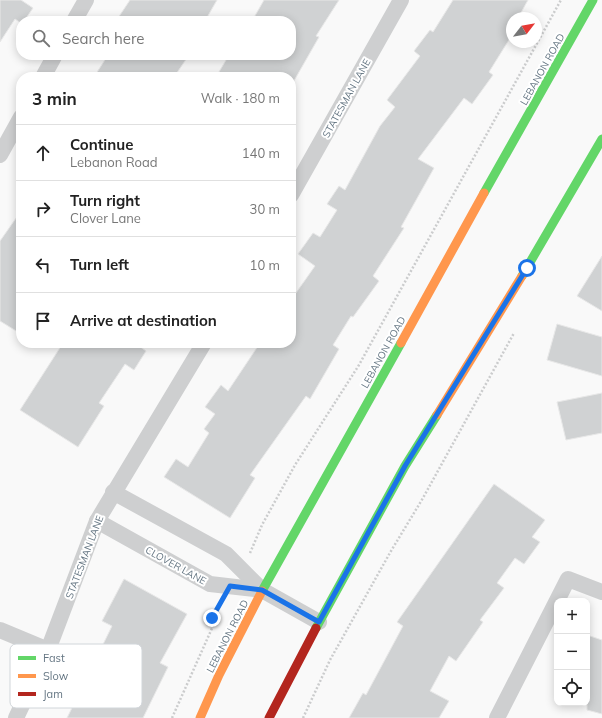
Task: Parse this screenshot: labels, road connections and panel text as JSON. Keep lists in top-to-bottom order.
{
  "streets": {
    "main road": ["LEBANON ROAD"],
    "street": ["STATESMAN LANE", "CLOVER LANE"]
  },
  "crossings": [
    ["LEBANON ROAD", "CLOVER LANE"],
    ["STATESMAN LANE", "CLOVER LANE"]
  ],
  "legend": ["Fast", "Slow", "Jam"],
  "north": "top right",
  "page": {
    "search": "Search here",
    "heading": ["3 min", "Walk · 180 m"],
    "list": [
      ["Continue", "Lebanon Road", "140 m"],
      ["Turn right", "Clover Lane", "30 m"],
      ["Turn left", "10 m"],
      "Arrive at destination"
    ],
    "map_buttons": ["+", "−"]
  }
}
